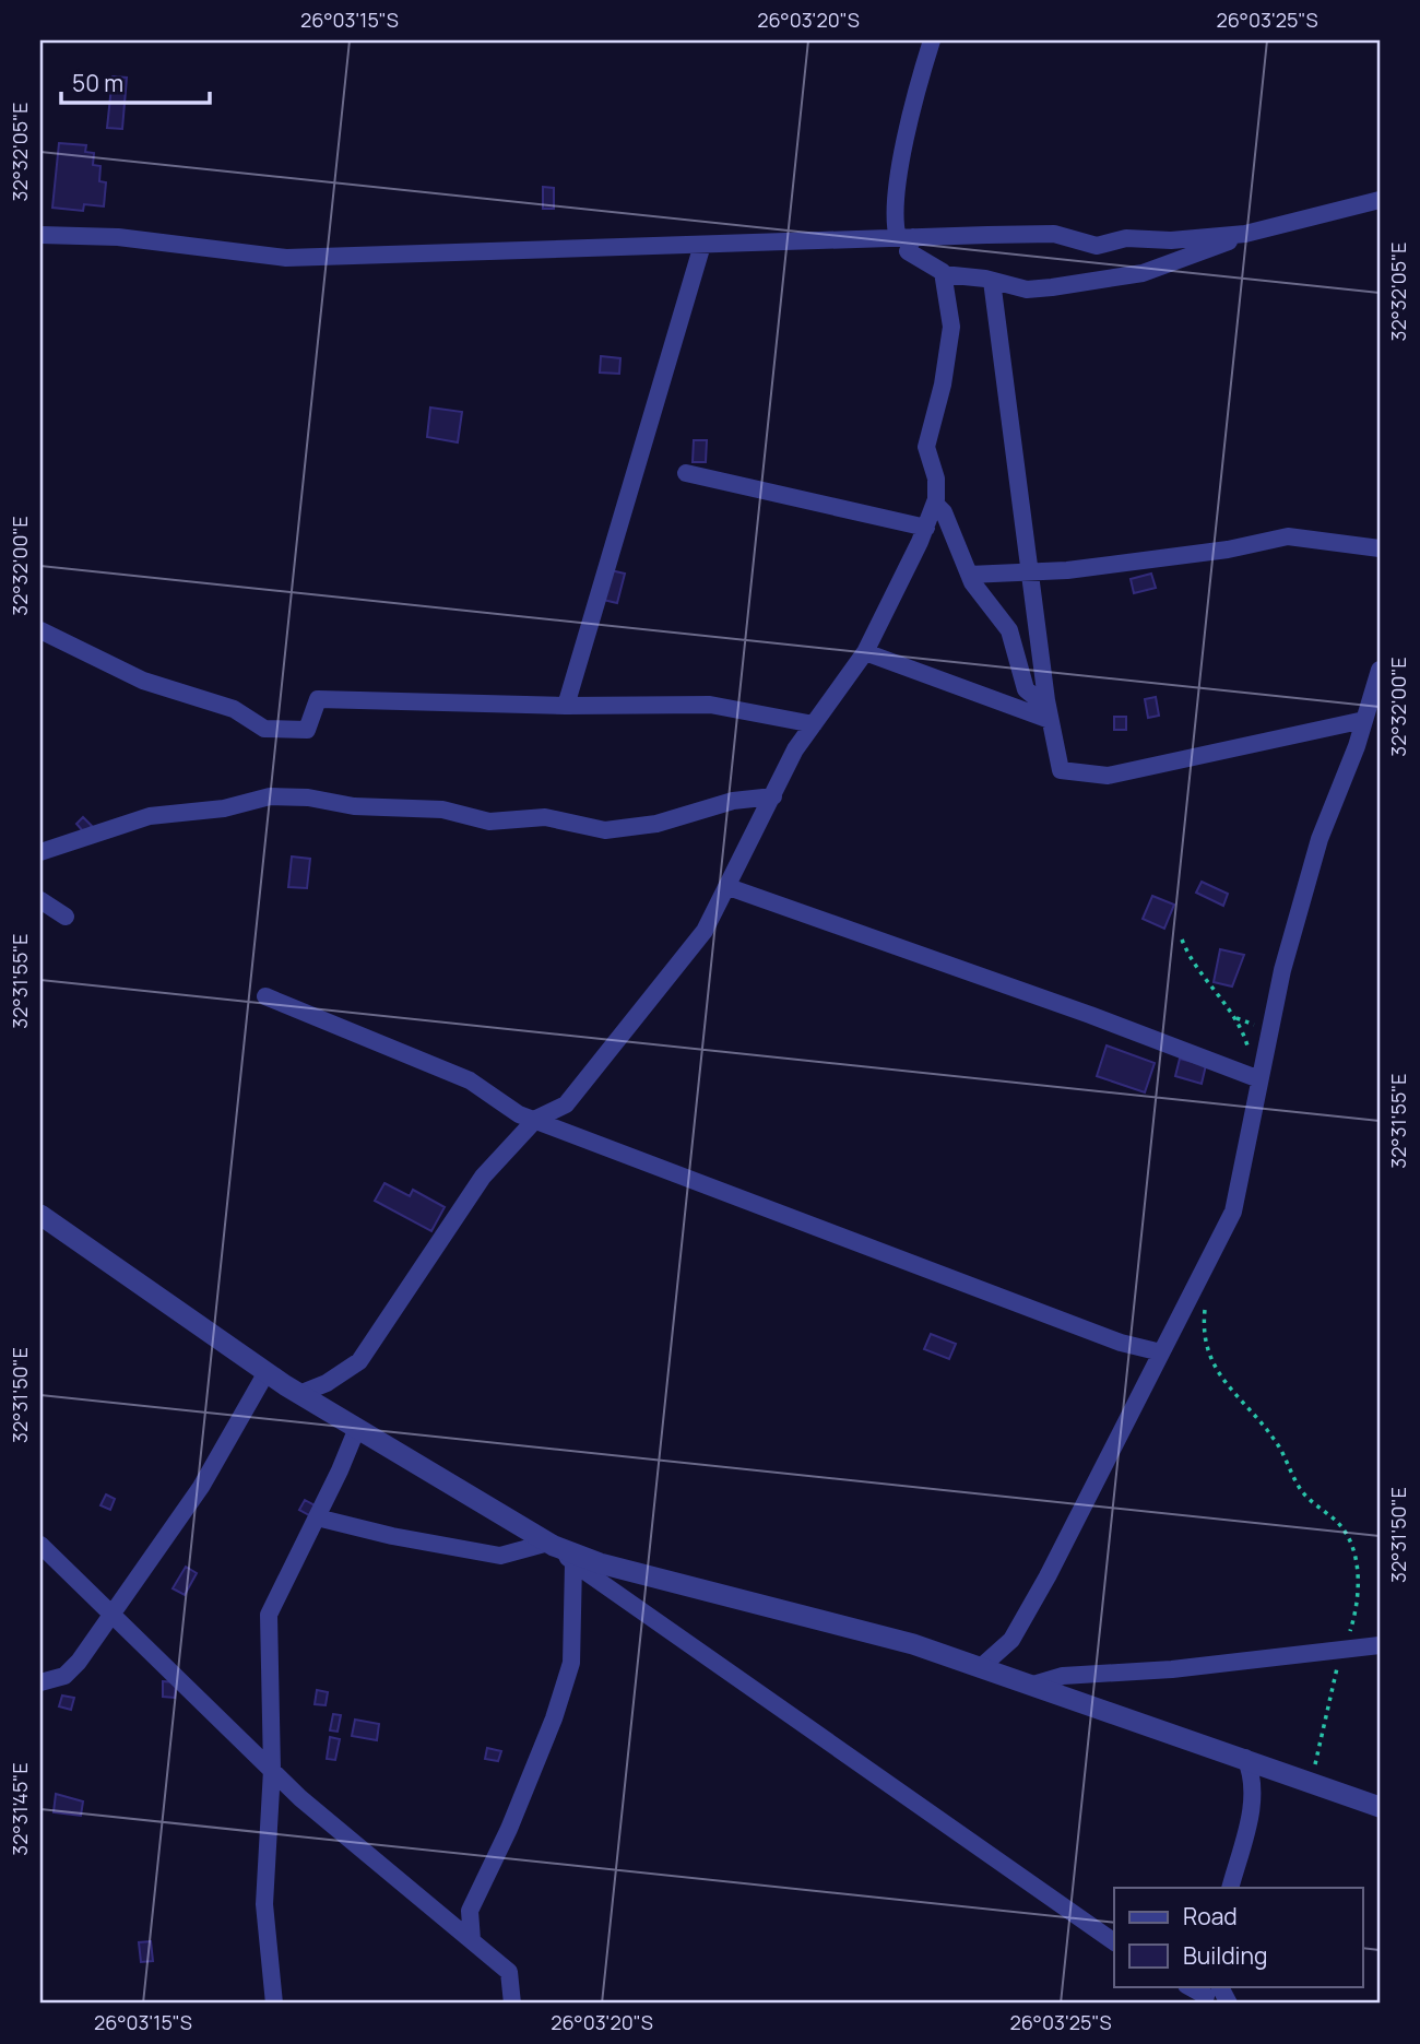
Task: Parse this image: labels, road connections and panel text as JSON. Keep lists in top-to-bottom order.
{
  "legend": ["Road", "Building"],
  "scale_bar": "50 m",
  "coordinates": [
    "26°03'15\"S",
    "26°03'20\"S",
    "26°03'25\"S",
    "32°32'05\"E",
    "32°32'00\"E",
    "32°31'55\"E",
    "32°31'50\"E",
    "32°31'45\"E"
  ]
}
